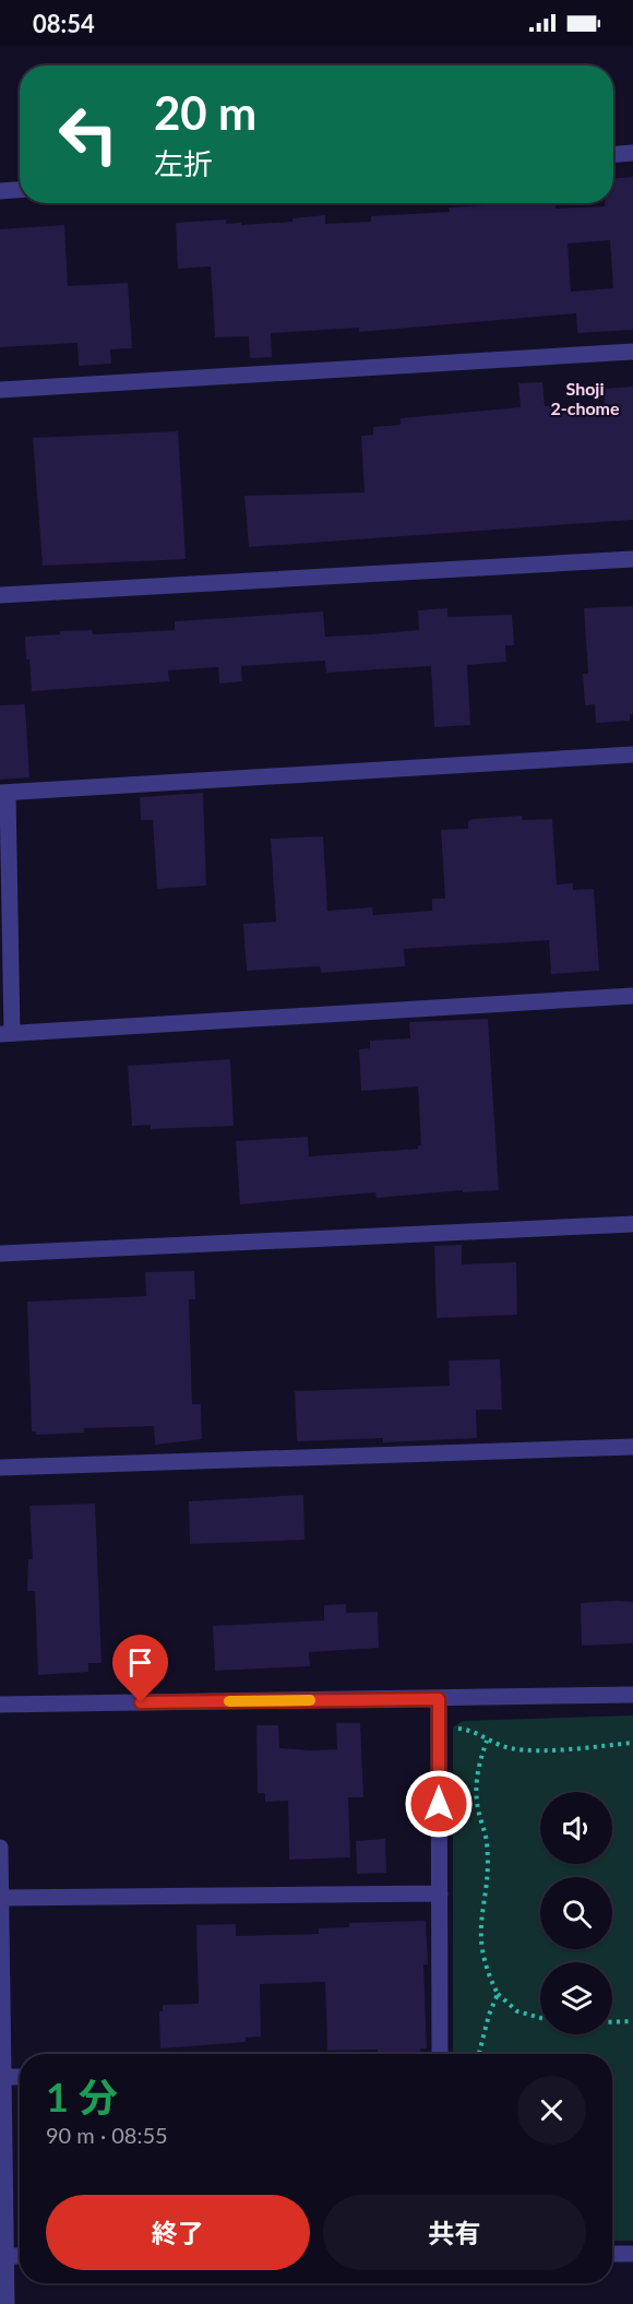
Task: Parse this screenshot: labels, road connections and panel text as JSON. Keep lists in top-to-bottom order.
{
  "districts": ["Shoji 2-chome"],
  "page": {
    "status": "08:54",
    "turn": ["20 m", "左折"],
    "heading": ["1 分", "90 m · 08:55"],
    "buttons": ["終了", "共有"]
  }
}
